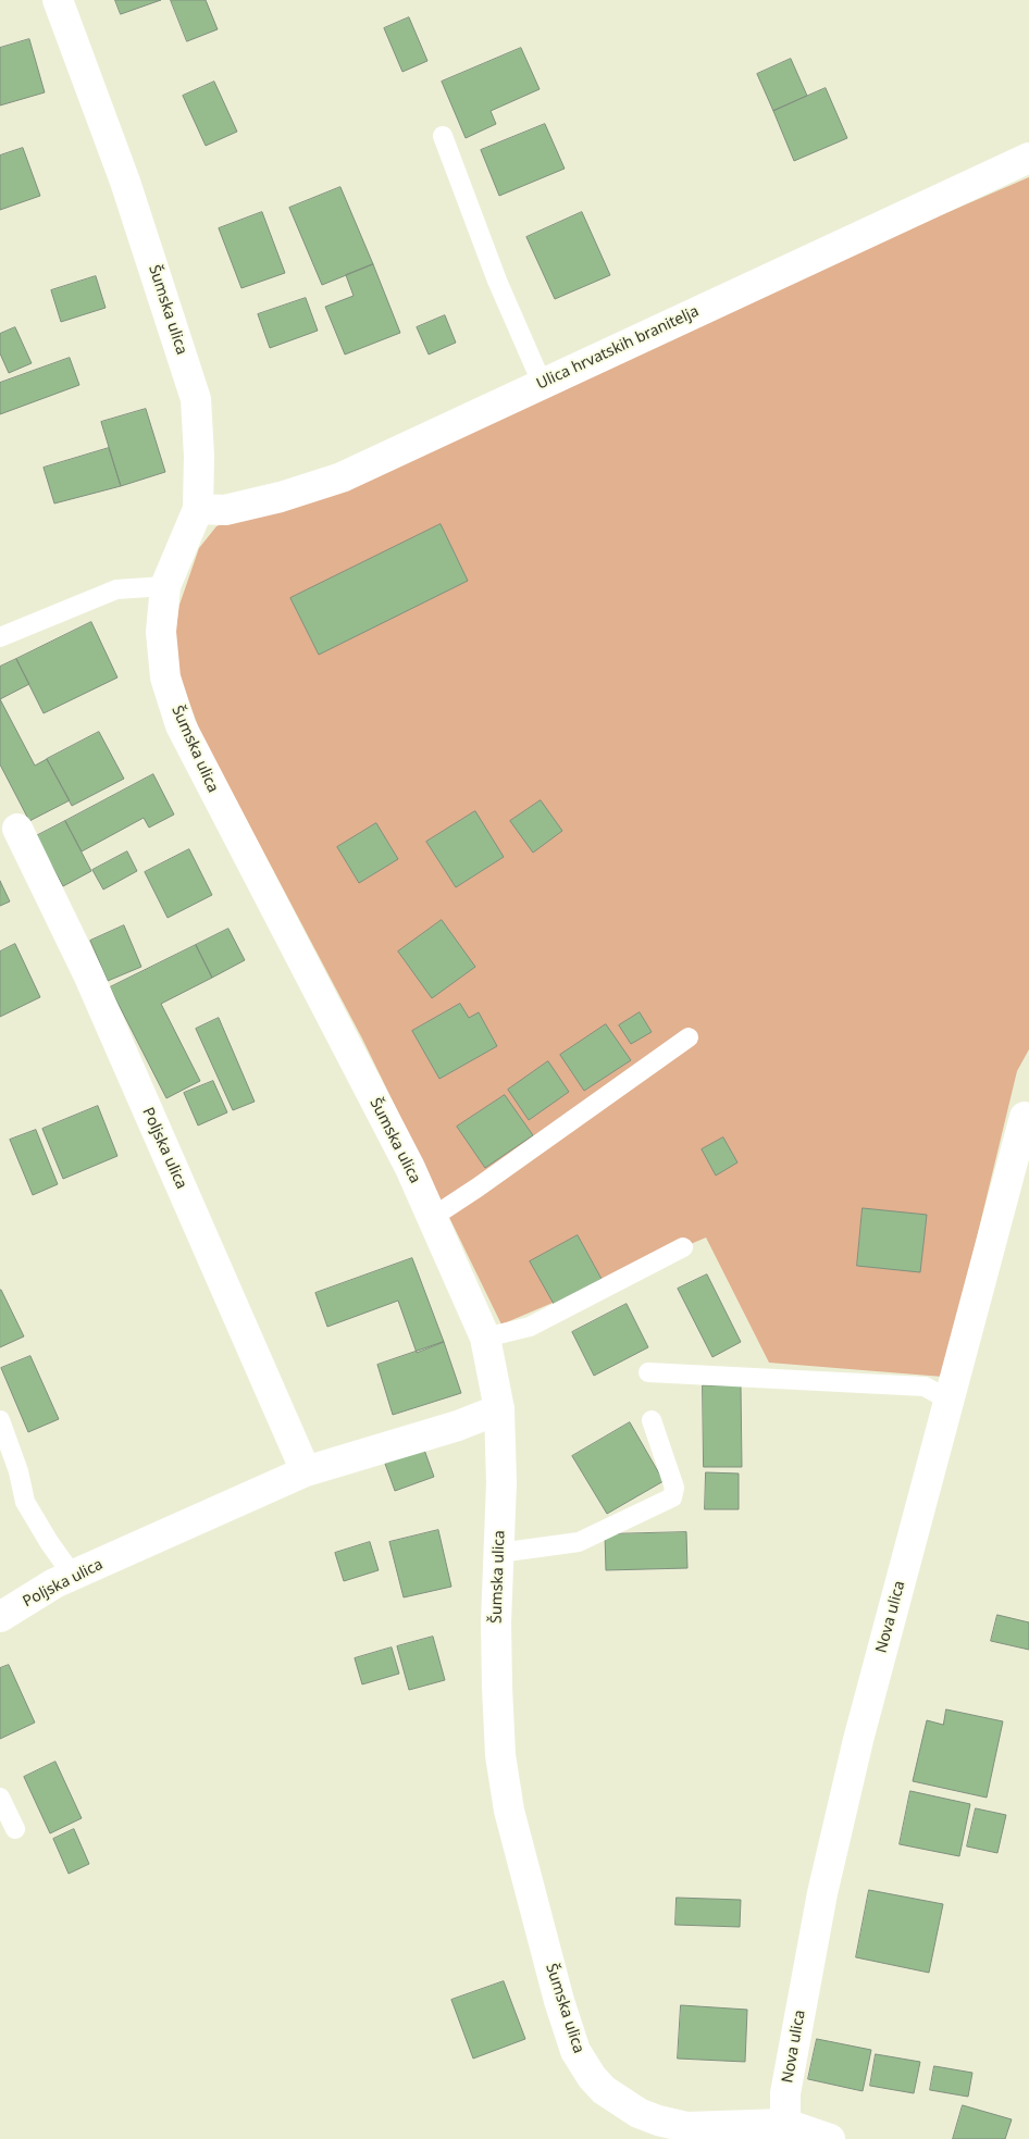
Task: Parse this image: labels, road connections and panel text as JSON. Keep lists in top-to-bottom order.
{
  "streets": {
    "street": [
      "Šumska ulica",
      "Ulica hrvatskih branitelja",
      "Poljska ulica",
      "Nova ulica"
    ]
  },
  "crossings": [
    ["Šumska ulica", "Ulica hrvatskih branitelja"],
    ["Šumska ulica", "Poljska ulica"],
    ["Šumska ulica", "Nova ulica"]
  ]
}
